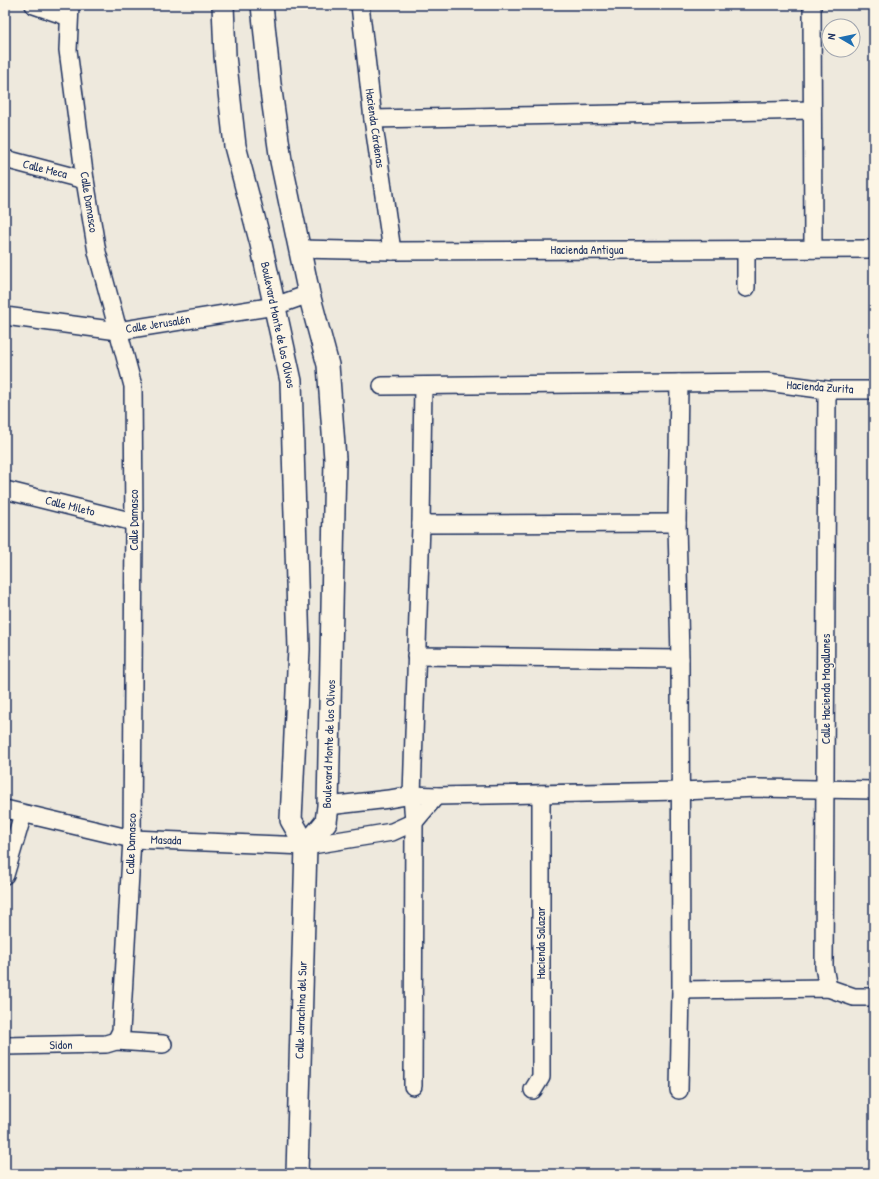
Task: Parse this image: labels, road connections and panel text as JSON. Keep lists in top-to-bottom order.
{
  "streets": {
    "street": [
      "Hacienda Cárdenas",
      "Calle Meca",
      "Calle Damasco",
      "Hacienda Antigua",
      "Calle Jerusalén",
      "Boulevard Monte de los Olivos",
      "Hacienda Zurita",
      "Calle Mileto",
      "Calle Hacienda Magallanes",
      "Masada",
      "Hacienda Salazar",
      "Calle Jarachina del Sur",
      "Sidon"
    ]
  },
  "crossings": [
    ["Hacienda Cárdenas", "Hacienda Antigua"],
    ["Calle Meca", "Calle Damasco"],
    ["Calle Damasco", "Calle Jerusalén"],
    ["Calle Damasco", "Calle Mileto"],
    ["Calle Damasco", "Masada"],
    ["Calle Damasco", "Sidon"],
    ["Hacienda Antigua", "Boulevard Monte de los Olivos"],
    ["Calle Jerusalén", "Boulevard Monte de los Olivos"],
    ["Boulevard Monte de los Olivos", "Masada"],
    ["Boulevard Monte de los Olivos", "Calle Jarachina del Sur"],
    ["Hacienda Zurita", "Calle Hacienda Magallanes"],
    ["Masada", "Calle Jarachina del Sur"]
  ],
  "north": "left"
}
